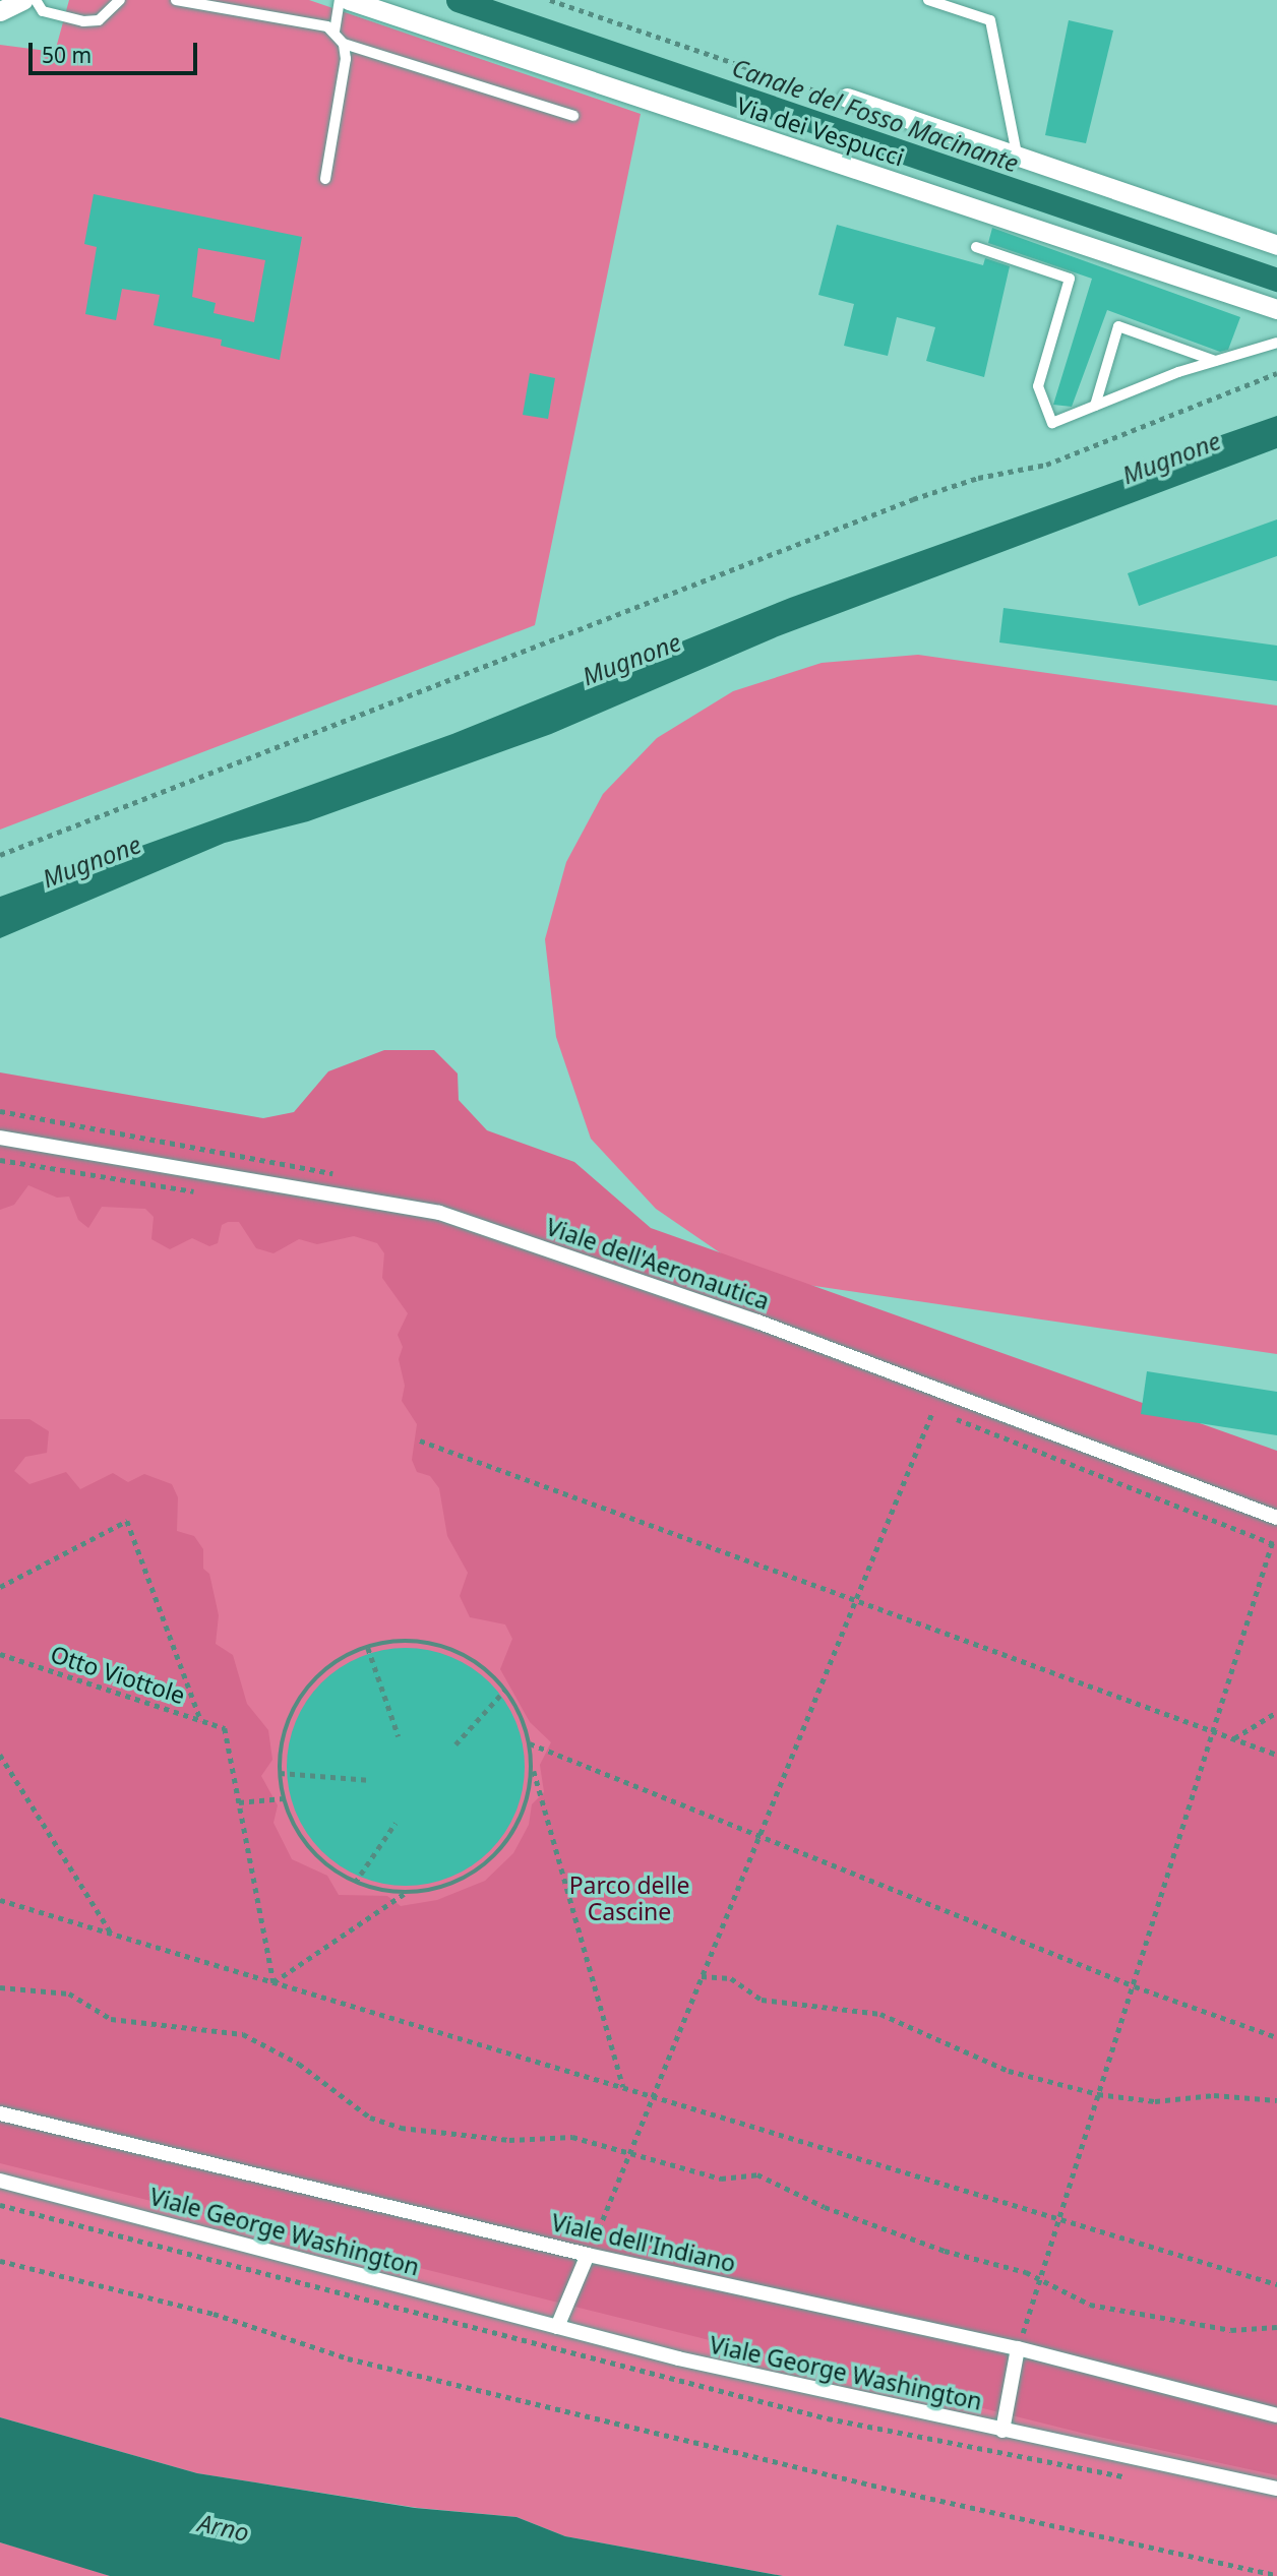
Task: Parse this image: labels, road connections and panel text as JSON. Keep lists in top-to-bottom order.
{
  "streets": {
    "street": [
      "Via dei Vespucci",
      "Viale dell'Aeronautica",
      "Viale George Washington",
      "Viale dell'Indiano"
    ],
    "path": ["Otto Viottole"]
  },
  "crossings": [
    ["Viale George Washington", "Viale dell'Indiano"]
  ],
  "water": ["Canale del Fosso Macinante", "Mugnone", "Arno"],
  "parks": ["Parco delle Cascine"],
  "scale_bar": "50 m"
}
